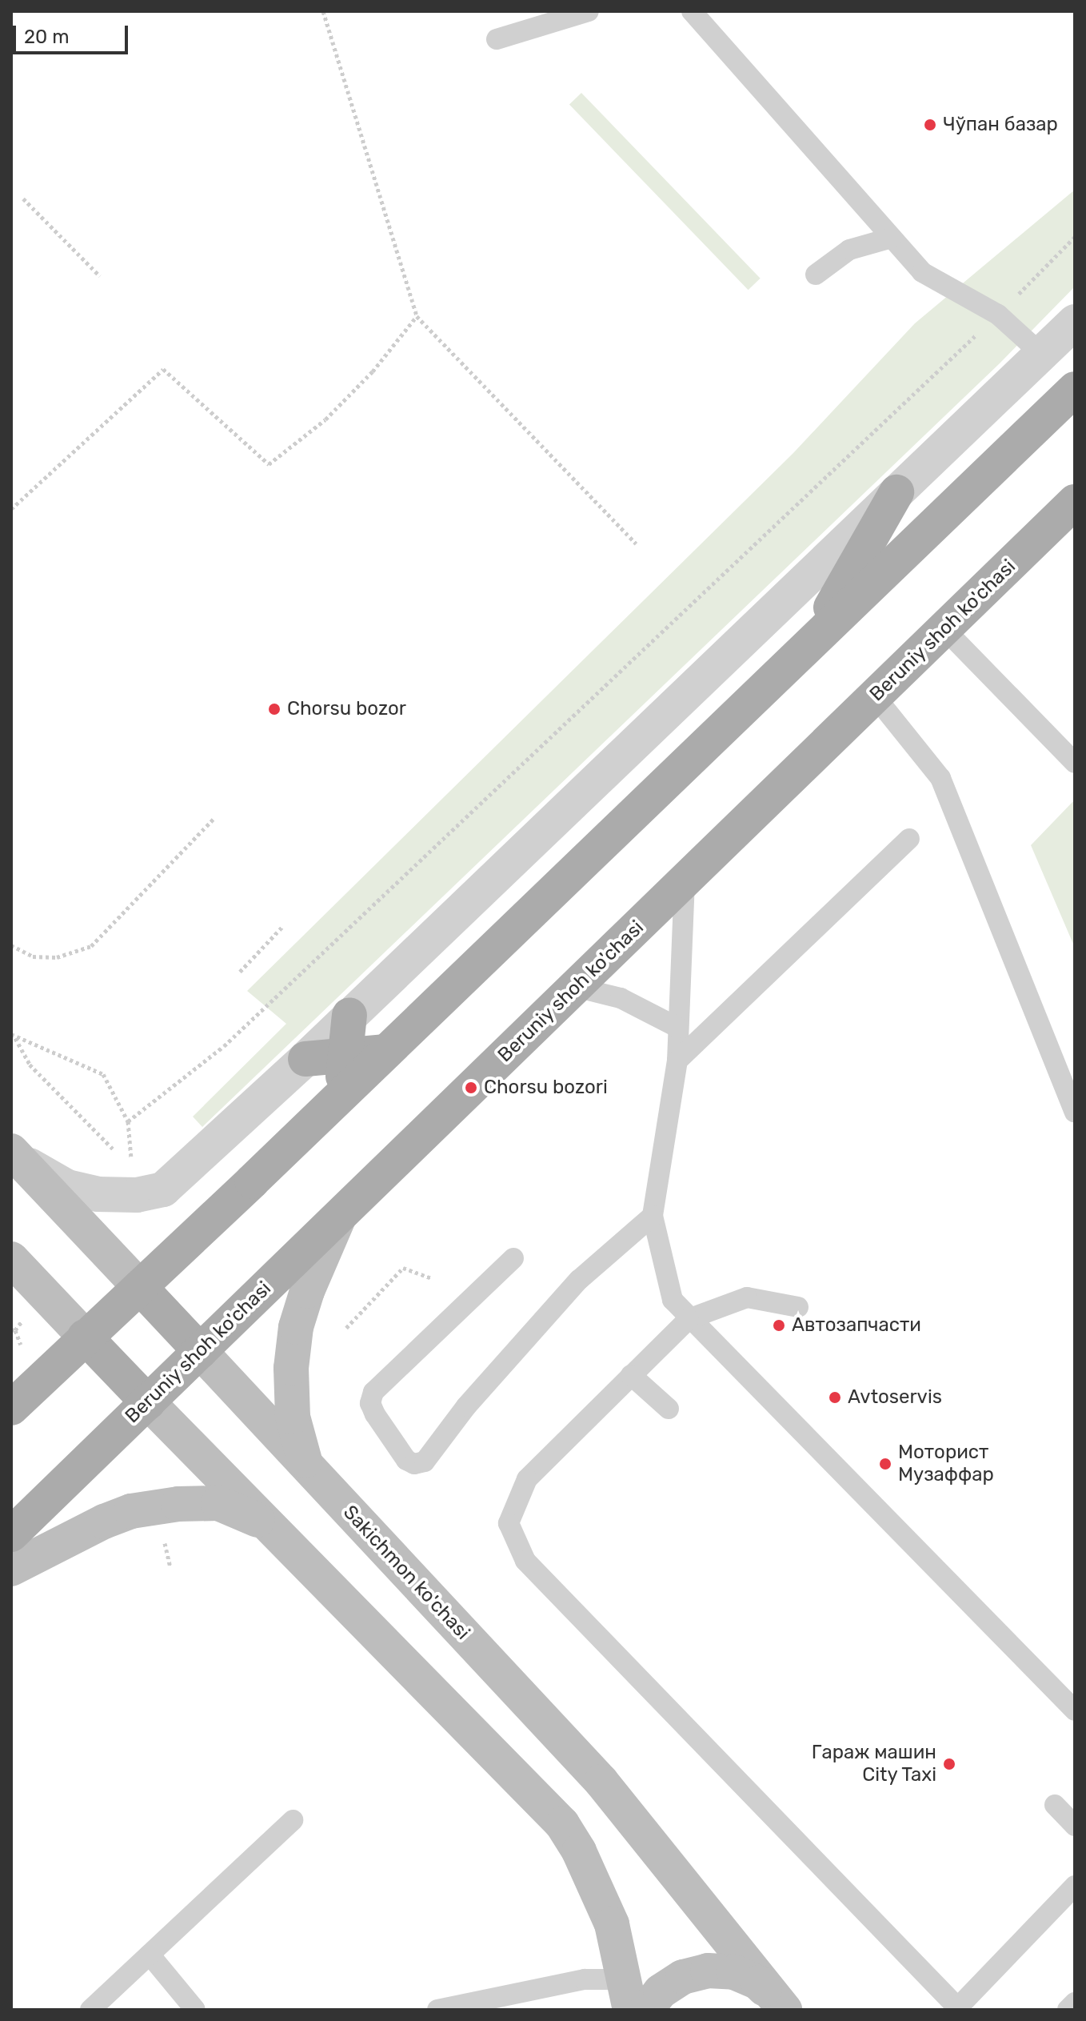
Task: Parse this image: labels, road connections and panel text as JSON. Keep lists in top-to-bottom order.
{
  "streets": {
    "main road": ["Beruniy shoh ko'chasi", "Sakichmon ko'chasi"]
  },
  "crossings": [
    ["Beruniy shoh ko'chasi", "Sakichmon ko'chasi"]
  ],
  "places": [
    "Чўпан базар",
    "Chorsu bozor",
    "Chorsu bozori",
    "Автозапчасти",
    "Avtoservis",
    "Моторист Музаффар",
    "Гараж машин City Taxi"
  ],
  "scale_bar": "20 m"
}
